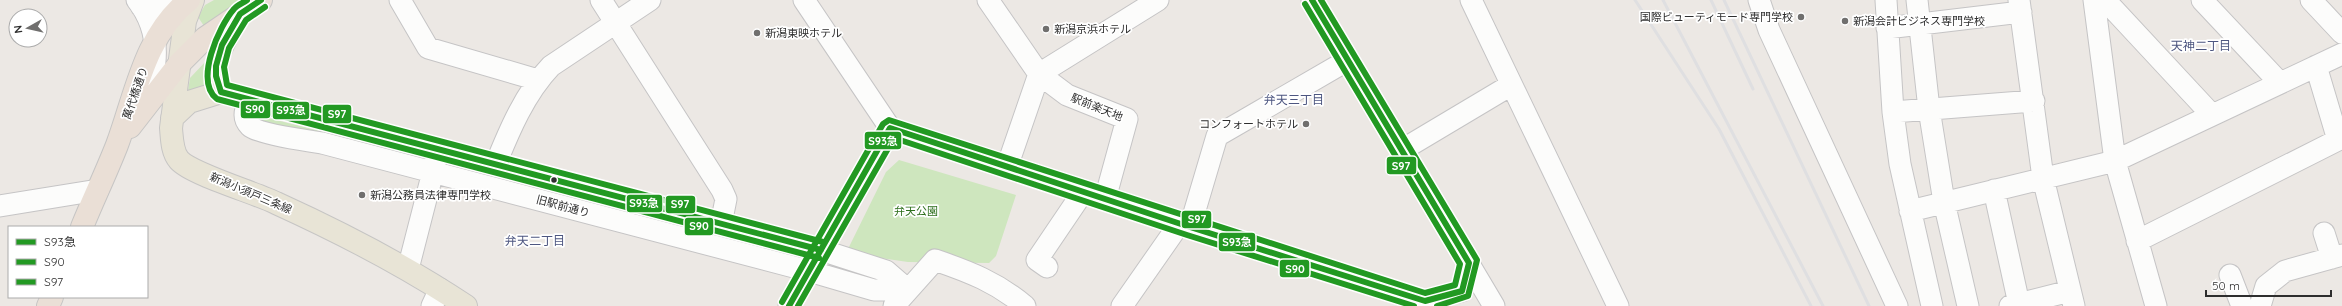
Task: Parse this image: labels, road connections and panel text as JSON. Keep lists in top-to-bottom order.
{
  "streets": {
    "highway": ["萬代橋通り"],
    "main road": ["新潟小須戸三条線"],
    "street": ["駅前楽天地", "旧駅前通り"]
  },
  "crossings": [
    ["萬代橋通り", "新潟小須戸三条線"]
  ],
  "districts": ["天神二丁目", "弁天三丁目", "弁天二丁目"],
  "parks": ["弁天公園"],
  "places": [
    "国際ビューティモード専門学校",
    "新潟会計ビジネス専門学校",
    "新潟京浜ホテル",
    "新潟東映ホテル",
    "コンフォートホテル",
    "新潟公務員法律専門学校"
  ],
  "lines": ["transit line S93急", "transit line S90", "transit line S97"],
  "legend": ["S93急", "S90", "S97"],
  "scale_bar": "50 m",
  "north": "left"
}
